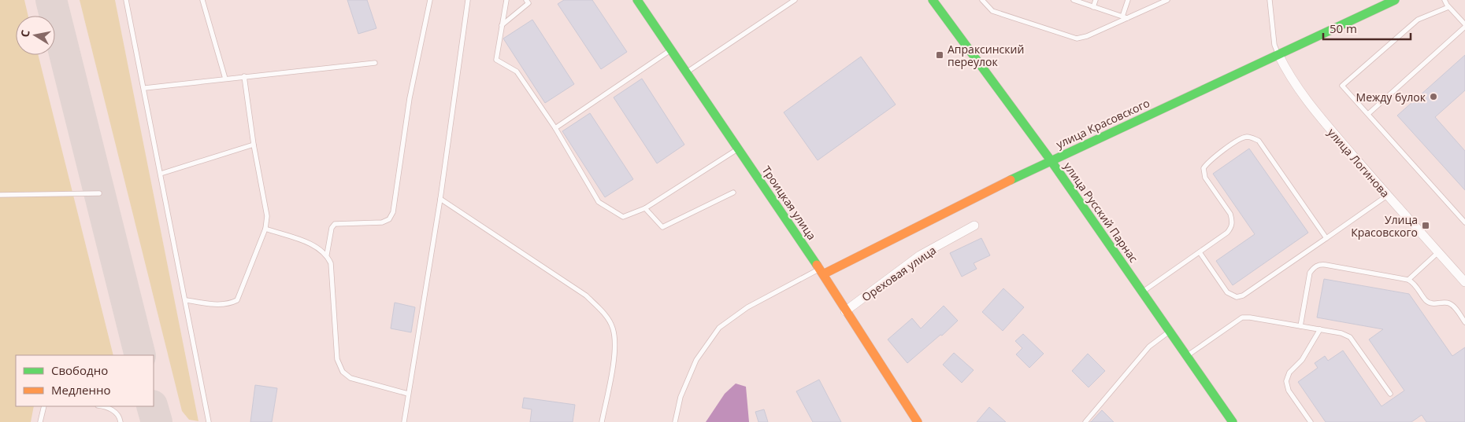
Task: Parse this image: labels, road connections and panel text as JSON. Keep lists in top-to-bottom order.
{
  "streets": {
    "street": [
      "улица Красовского",
      "улица Логинова",
      "Троицкая улица",
      "улица Русский Парнас",
      "Ореховая улица"
    ]
  },
  "crossings": [
    ["улица Красовского", "улица Логинова"],
    ["улица Красовского", "Троицкая улица"],
    ["улица Красовского", "улица Русский Парнас"],
    ["Троицкая улица", "Ореховая улица"]
  ],
  "places": {
    "transit": ["Апраксинский переулок", "Улица Красовского"],
    "other": ["Между булок"]
  },
  "legend": ["Свободно", "Медленно"],
  "scale_bar": "50 m",
  "north": "left"
}
